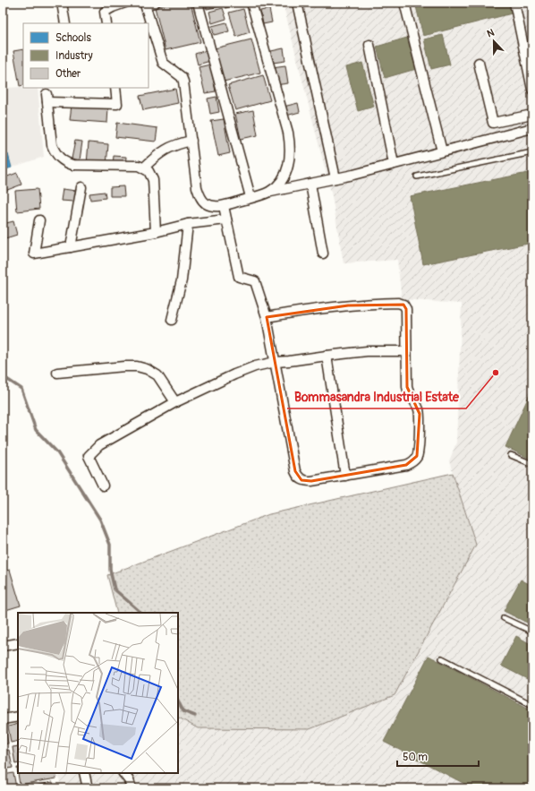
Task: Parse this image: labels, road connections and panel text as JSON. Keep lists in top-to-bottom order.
{
  "places": ["Bommasandra Industrial Estate"],
  "legend": ["Schools", "Industry", "Other"],
  "scale_bar": "50 m",
  "north": "top"
}
